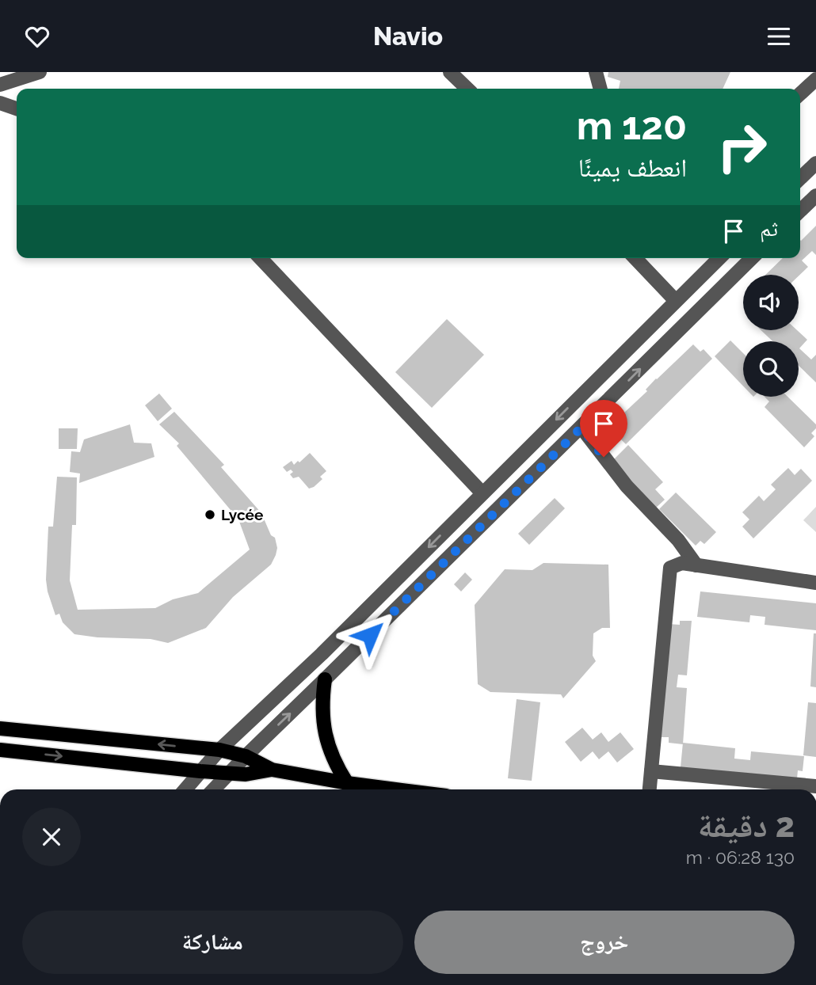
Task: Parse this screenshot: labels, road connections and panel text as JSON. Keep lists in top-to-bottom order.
{
  "places": ["Lycée"],
  "page": {
    "header": "Navio",
    "turn": ["120 m", "انعطف يمينًا"],
    "then": "ثم",
    "heading": ["2 دقيقة", "130 m · 06:28"],
    "buttons": ["خروج", "مشاركة"]
  }
}
